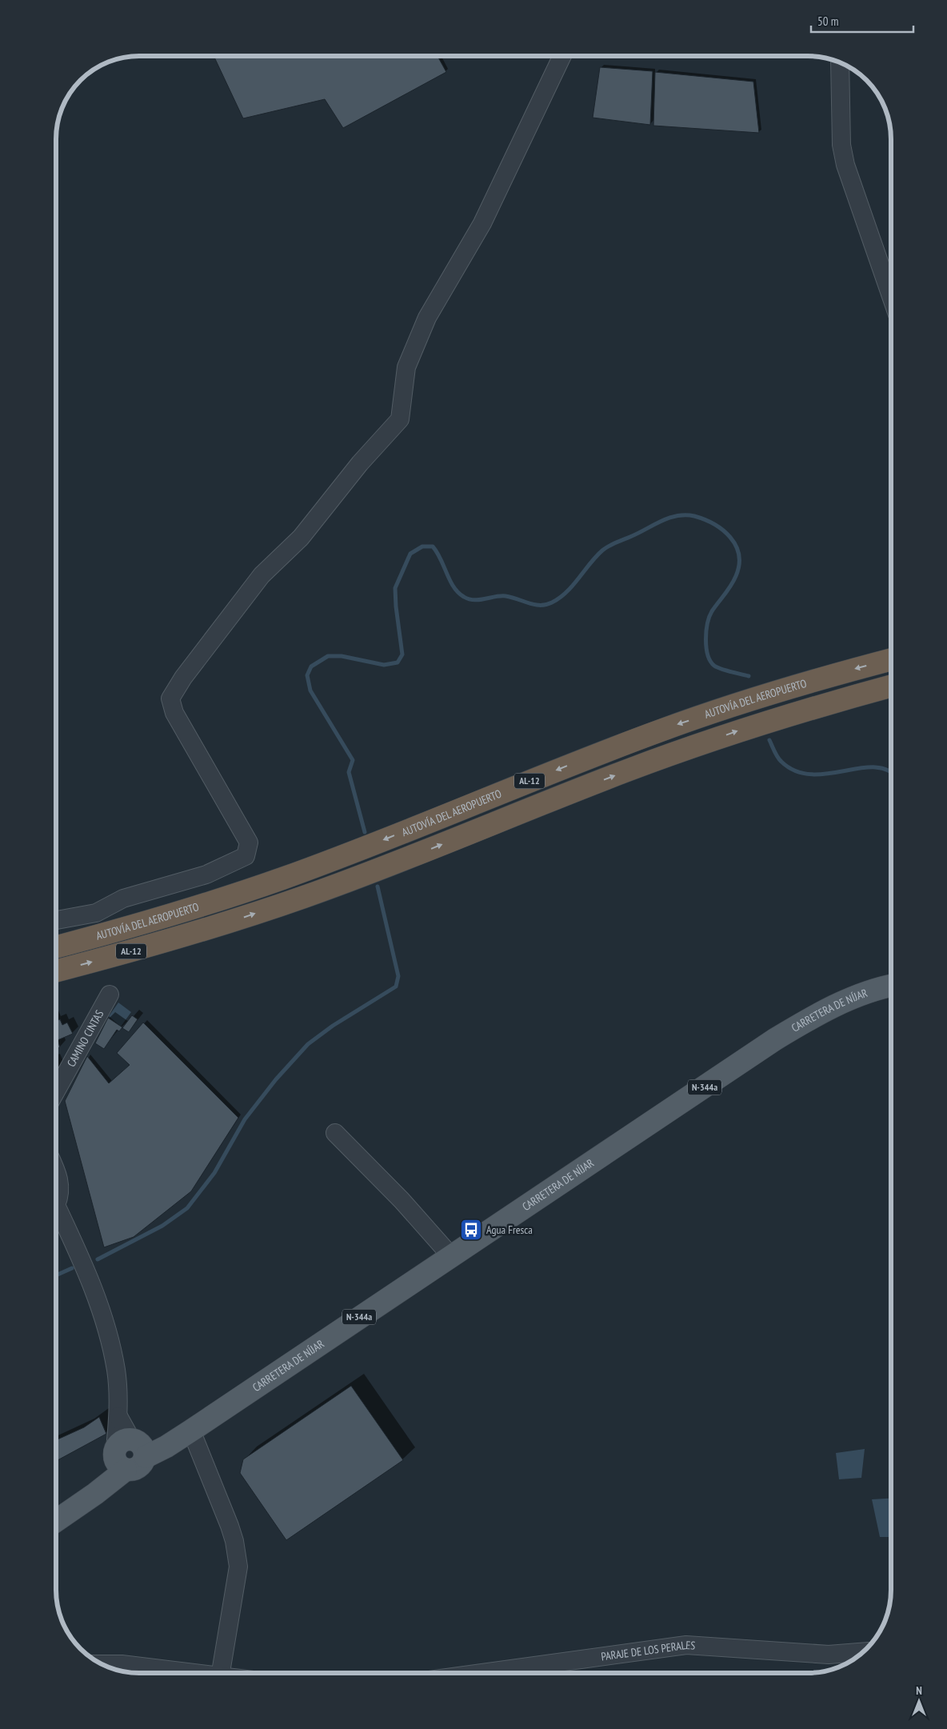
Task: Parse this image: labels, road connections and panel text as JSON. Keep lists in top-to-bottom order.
{
  "streets": {
    "highway": ["AUTOVÍA DEL AEROPUERTO", "AL-12"],
    "main road": ["CARRETERA DE NÍJAR", "N-344a"],
    "street": ["CAMINO CINTAS", "PARAJE DE LOS PERALES"]
  },
  "places": {
    "bus stop": ["Agua Fresca"]
  },
  "scale_bar": "50 m",
  "north": "top"
}
